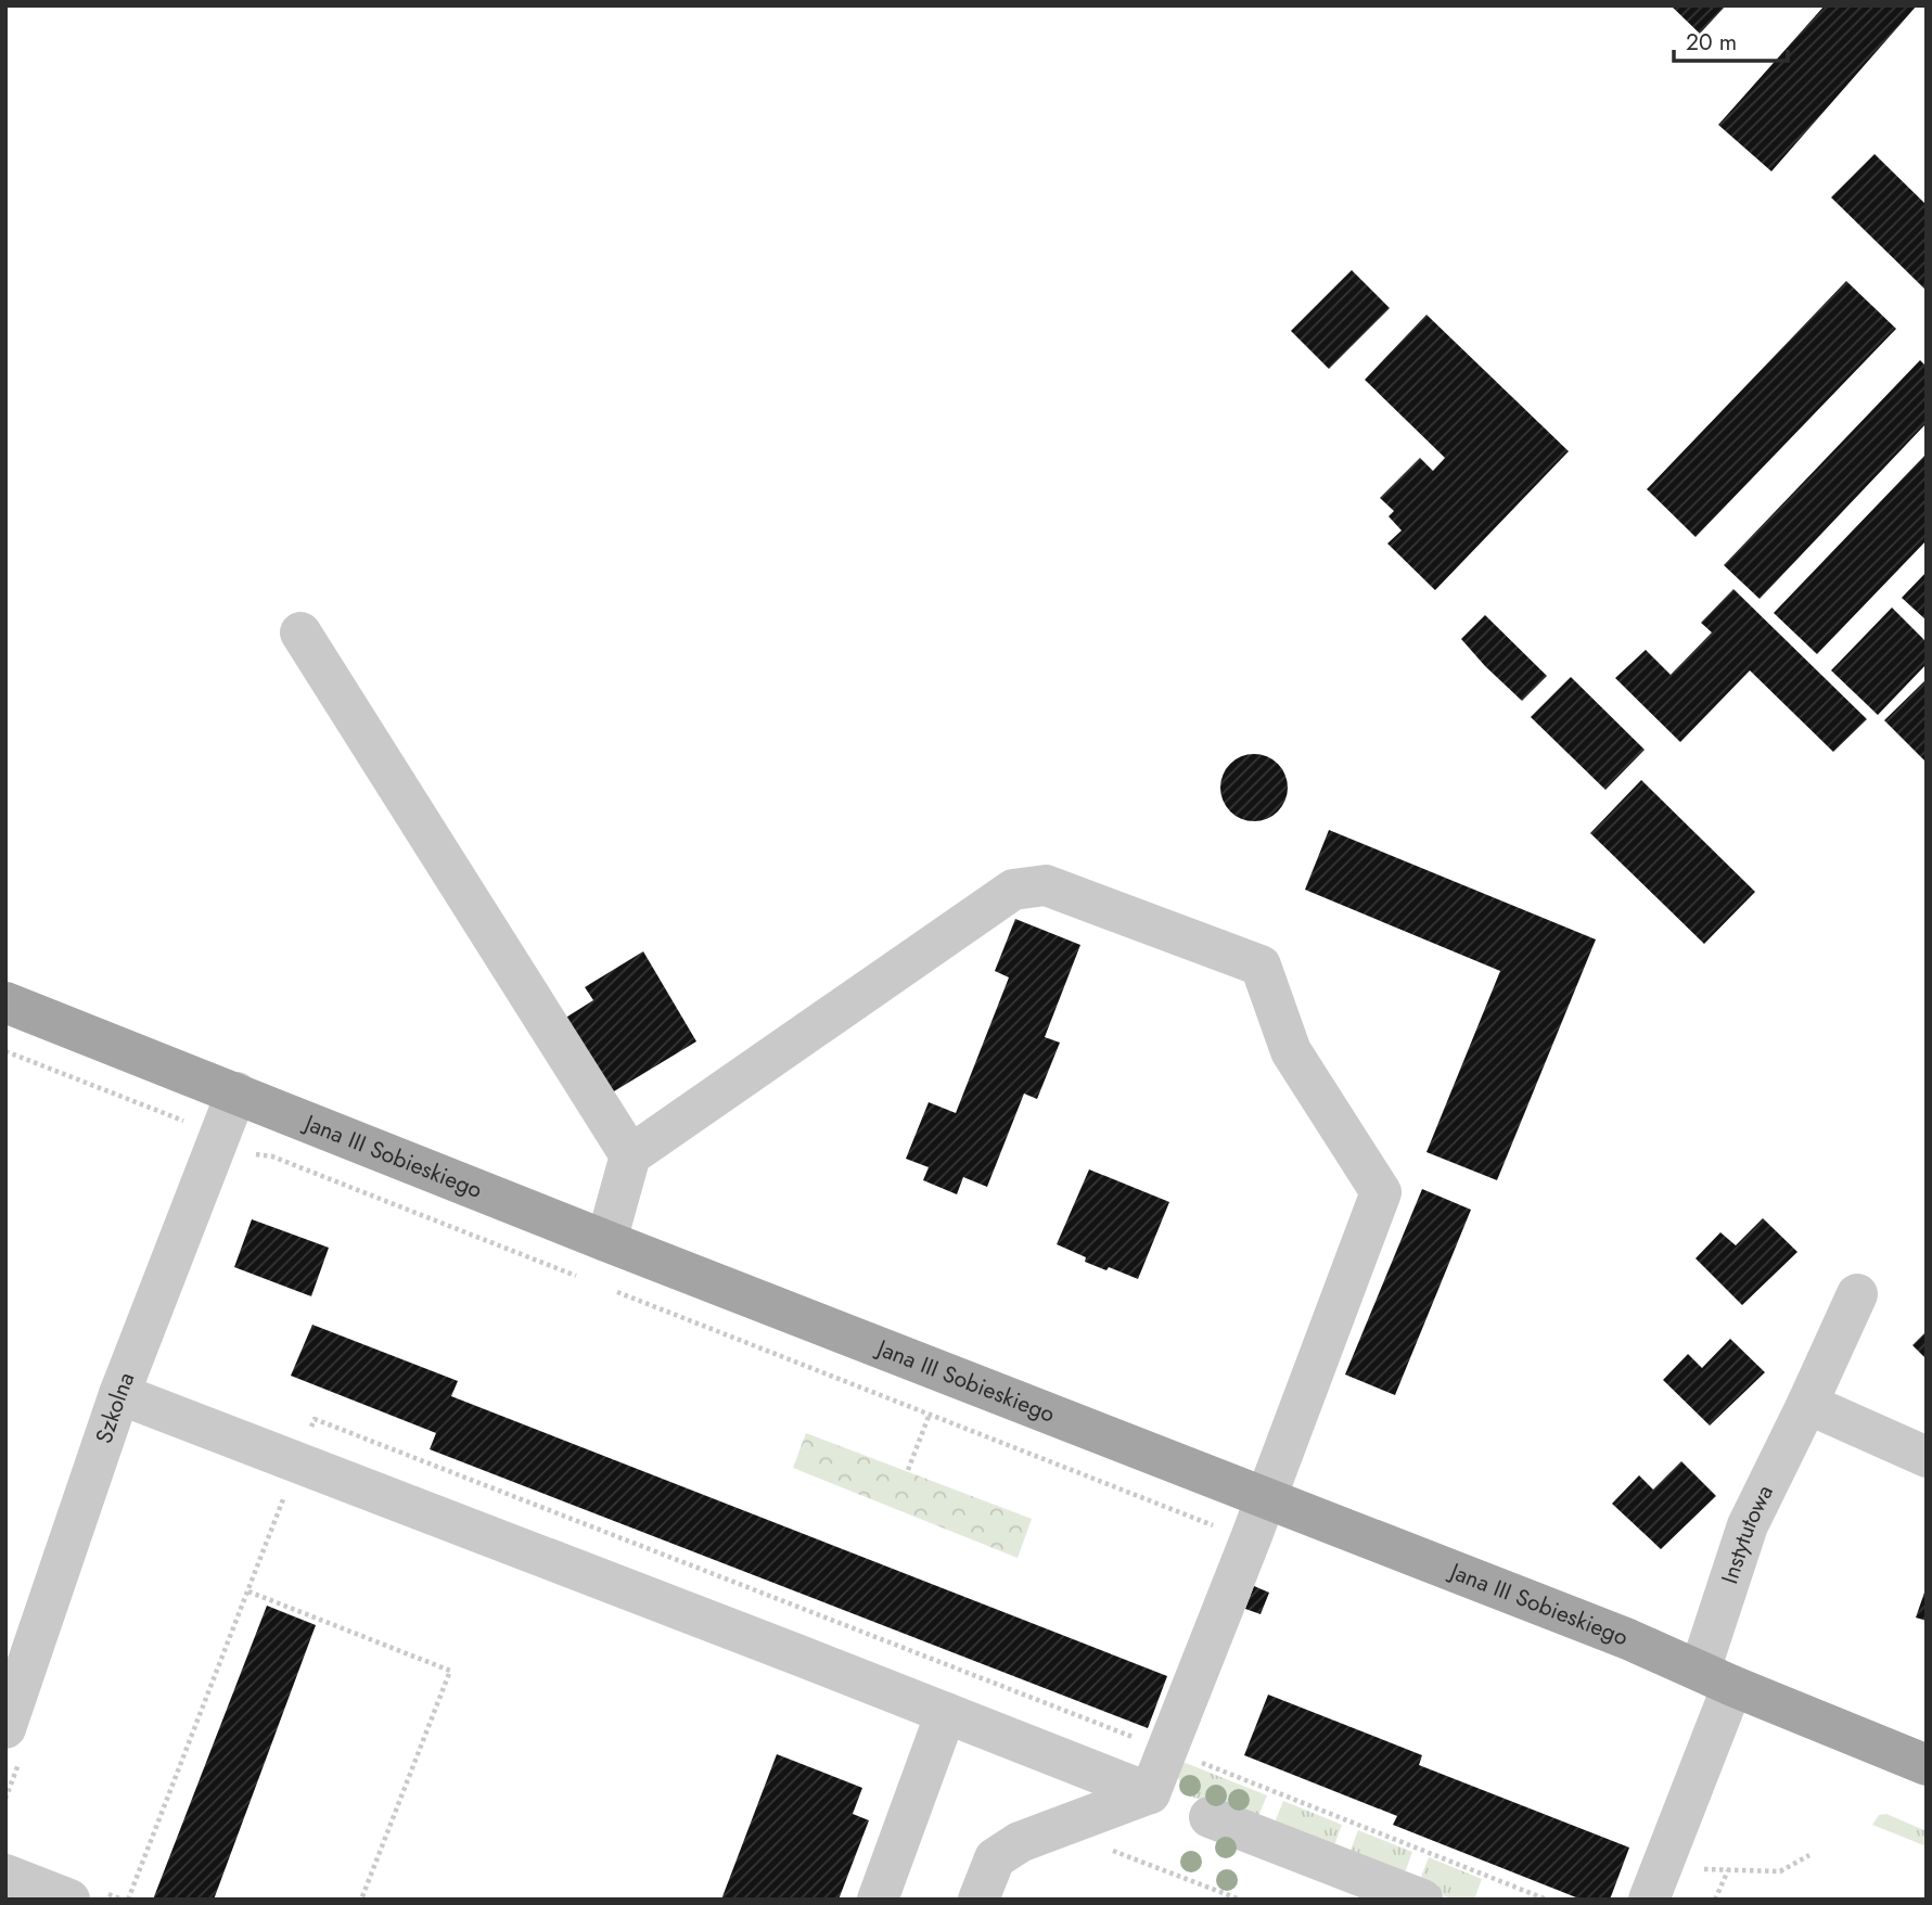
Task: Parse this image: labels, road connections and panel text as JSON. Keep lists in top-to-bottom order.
{
  "streets": {
    "main road": ["Jana III Sobieskiego"],
    "street": ["Szkolna", "Instytutowa"]
  },
  "crossings": [
    ["Jana III Sobieskiego", "Szkolna"],
    ["Jana III Sobieskiego", "Instytutowa"]
  ],
  "scale_bar": "20 m"
}
